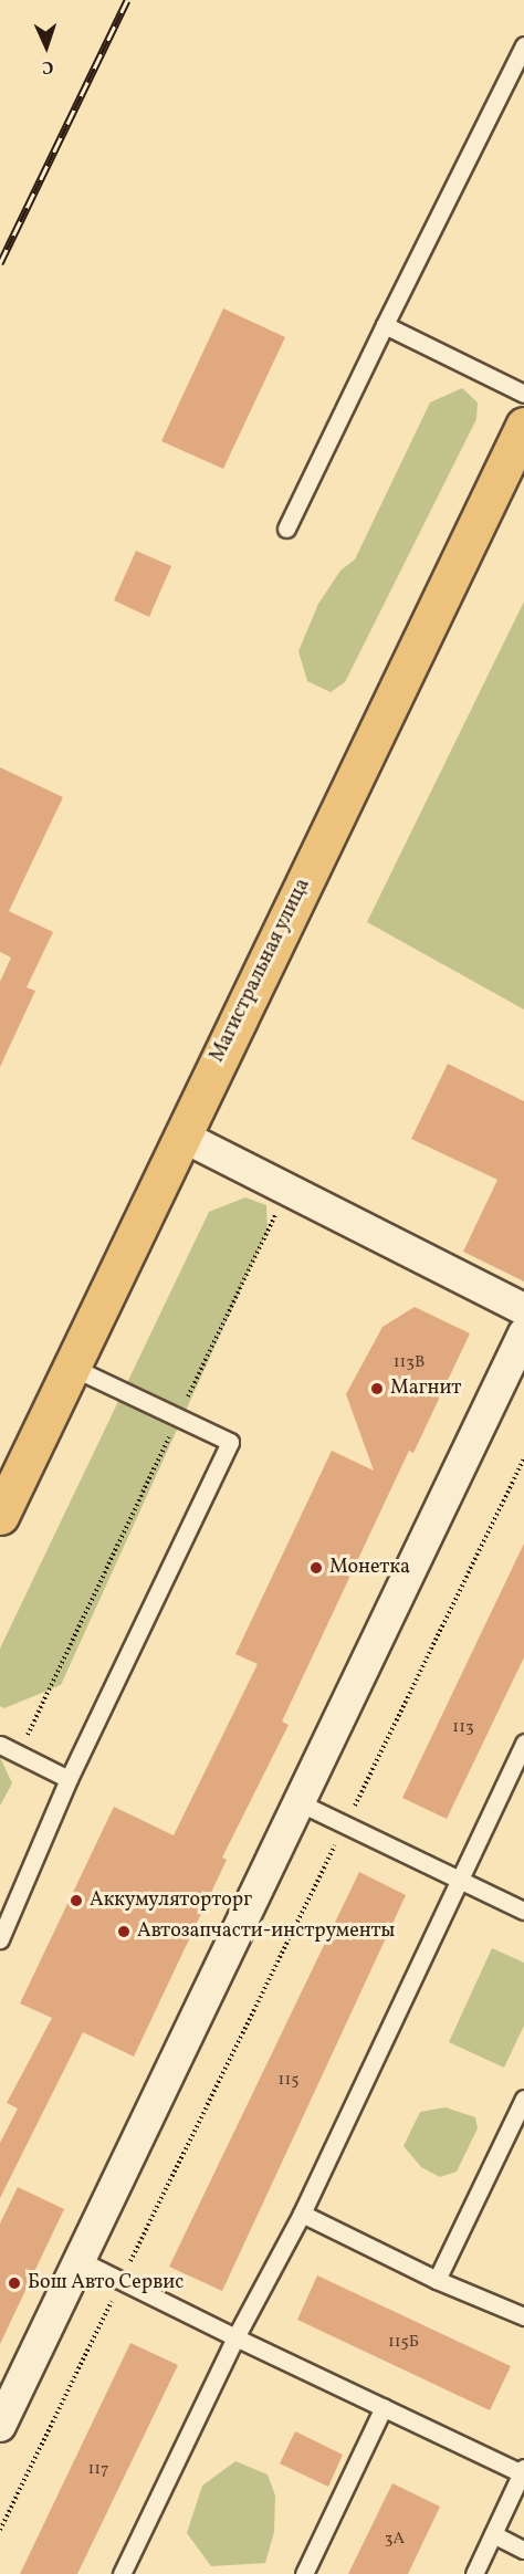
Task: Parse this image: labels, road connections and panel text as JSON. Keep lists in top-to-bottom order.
{
  "streets": {
    "main road": ["Магистральная улица"]
  },
  "places": [
    "Магнит",
    "Монетка",
    "Аккумуляторторг",
    "Автозапчасти-инструменты",
    "Бош Авто Сервис"
  ],
  "house_numbers": [
    "113В",
    "113",
    "115",
    "115Б",
    "117",
    "3А"
  ],
  "north": "bottom"
}
